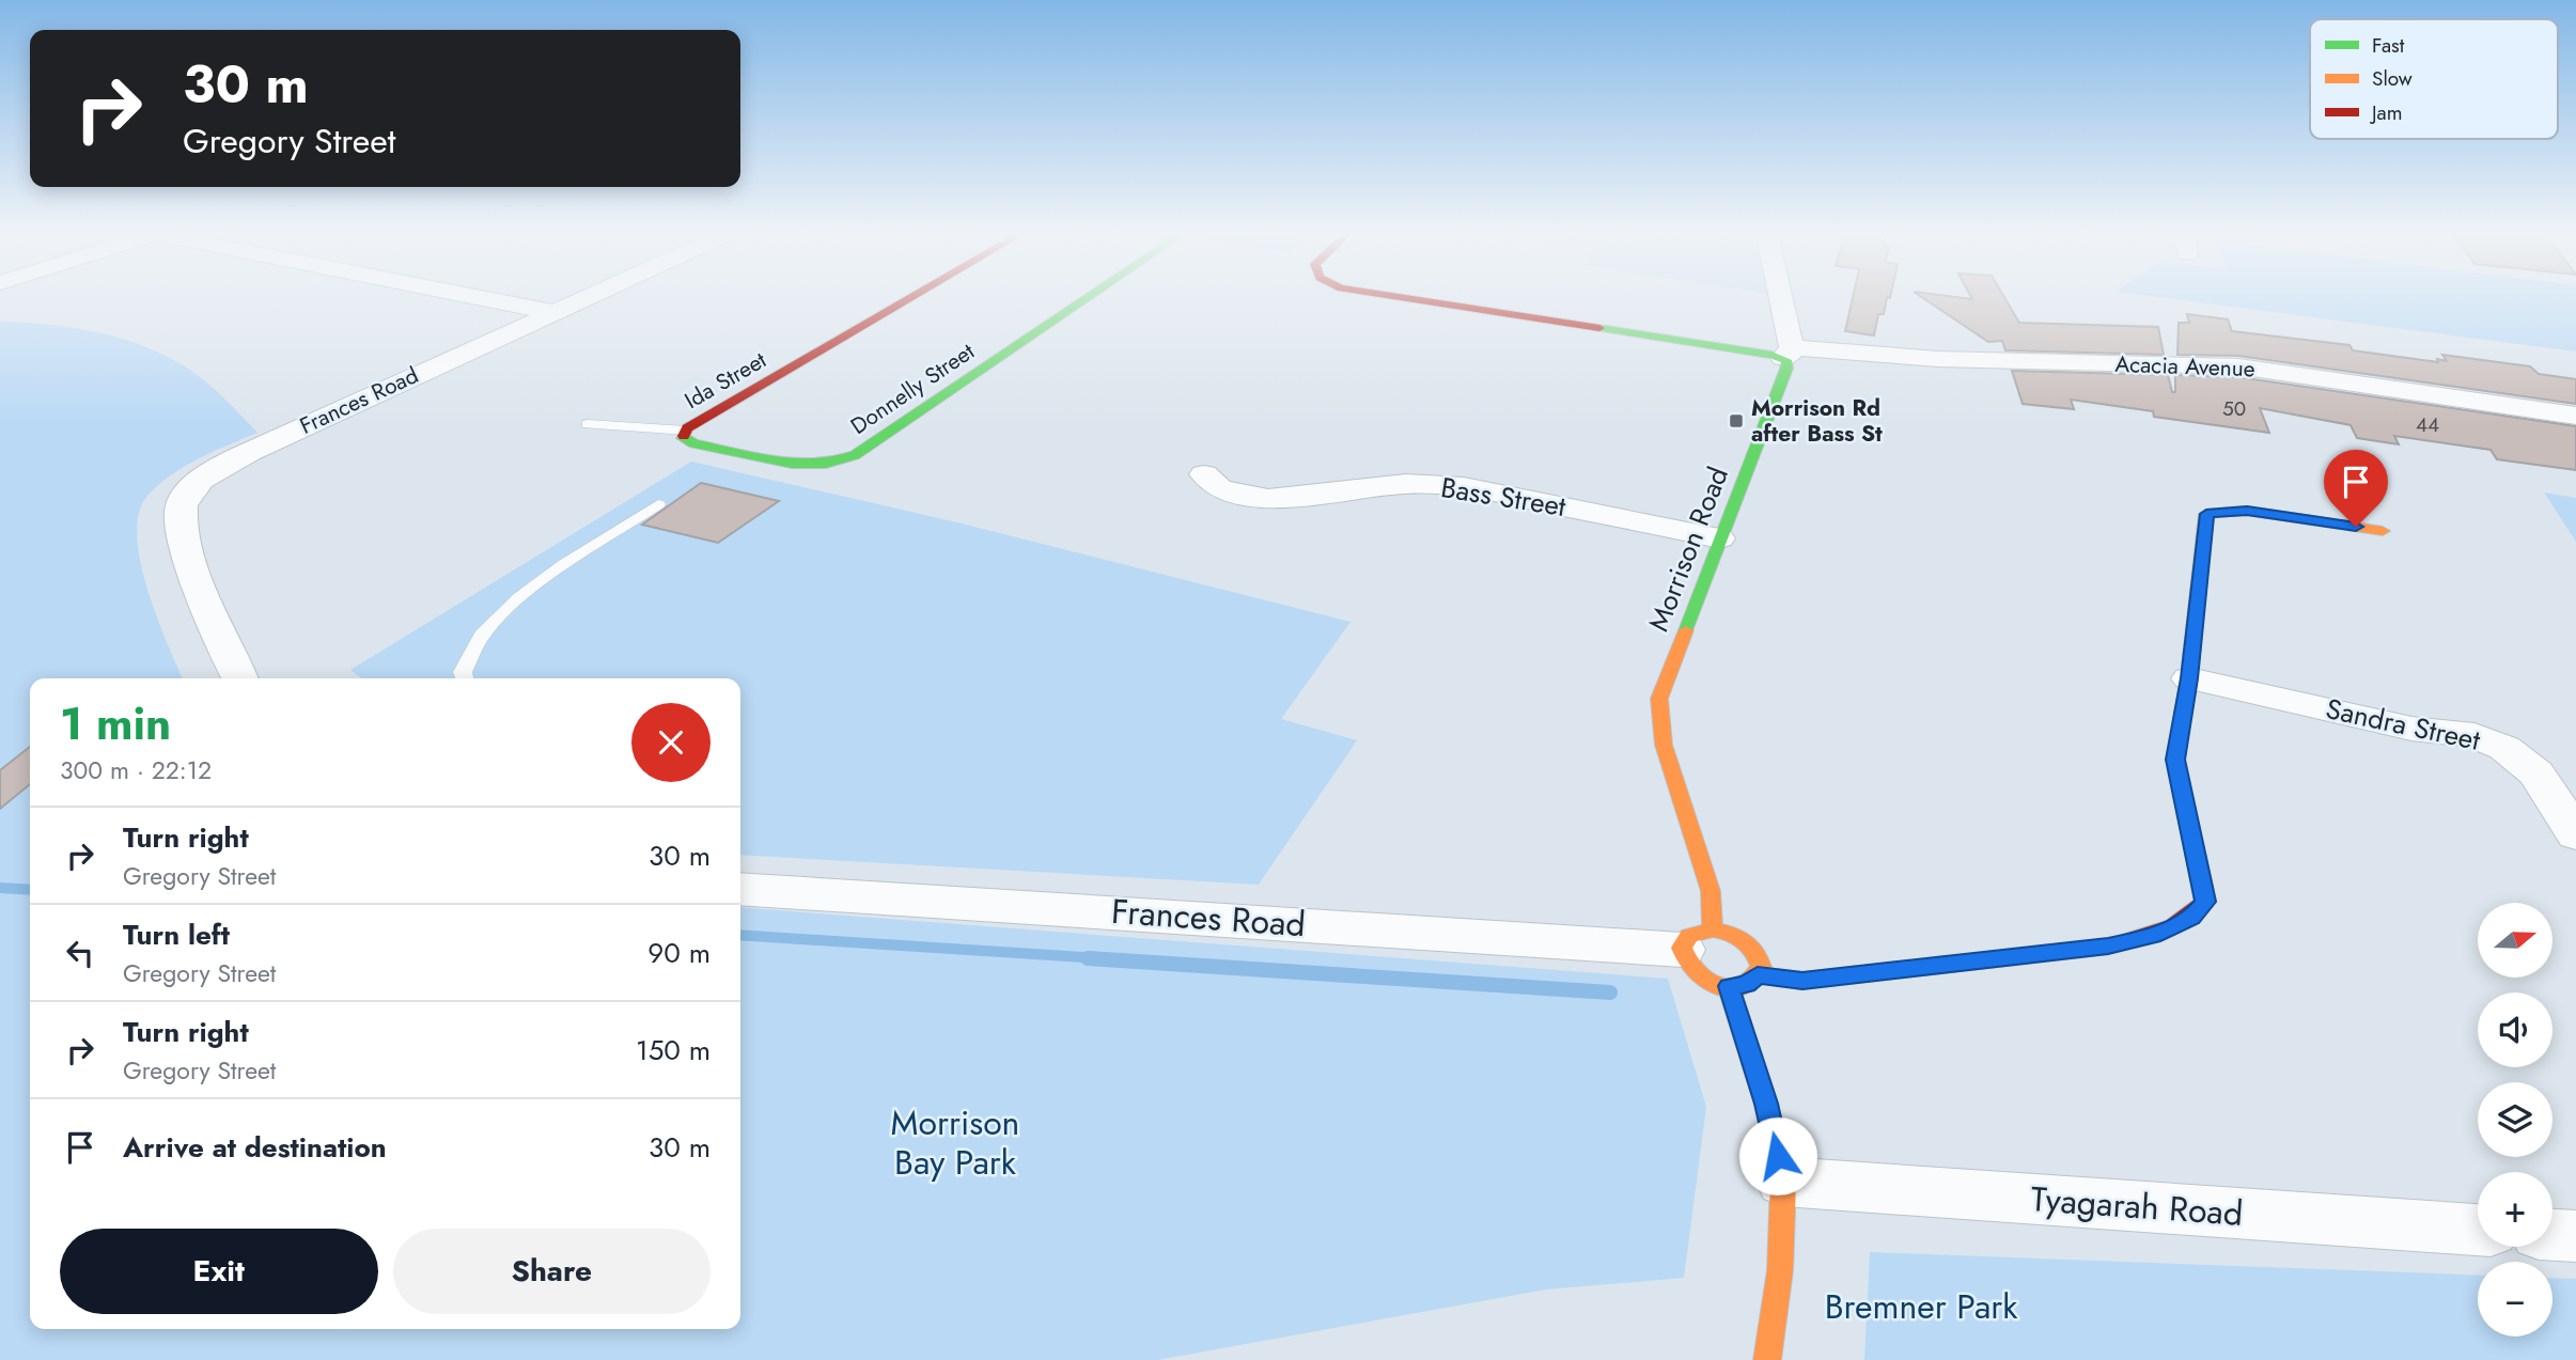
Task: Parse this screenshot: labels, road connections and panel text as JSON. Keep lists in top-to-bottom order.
{
  "streets": {
    "street": [
      "Acacia Avenue",
      "Ida Street",
      "Donnelly Street",
      "Frances Road",
      "Bass Street",
      "Morrison Road",
      "Sandra Street",
      "Tyagarah Road"
    ]
  },
  "crossings": [
    ["Acacia Avenue", "Morrison Road"],
    ["Ida Street", "Donnelly Street"],
    ["Frances Road", "Morrison Road"],
    ["Bass Street", "Morrison Road"]
  ],
  "parks": ["Morrison Bay Park", "Bremner Park"],
  "places": {
    "transit": ["Morrison Rd after Bass St"]
  },
  "house_numbers": ["50", "44"],
  "legend": ["Fast", "Slow", "Jam"],
  "north": "right",
  "page": {
    "turn": ["30 m", "Gregory Street"],
    "heading": ["1 min", "300 m · 22:12"],
    "list": [
      {
        "name": "Turn right",
        "note": "Gregory Street",
        "value": "30 m"
      },
      {
        "name": "Turn left",
        "note": "Gregory Street",
        "value": "90 m"
      },
      {
        "name": "Turn right",
        "note": "Gregory Street",
        "value": "150 m"
      },
      {
        "name": "Arrive at destination",
        "value": "30 m"
      }
    ],
    "map_buttons": ["+", "−"],
    "buttons": ["Exit", "Share"]
  }
}
